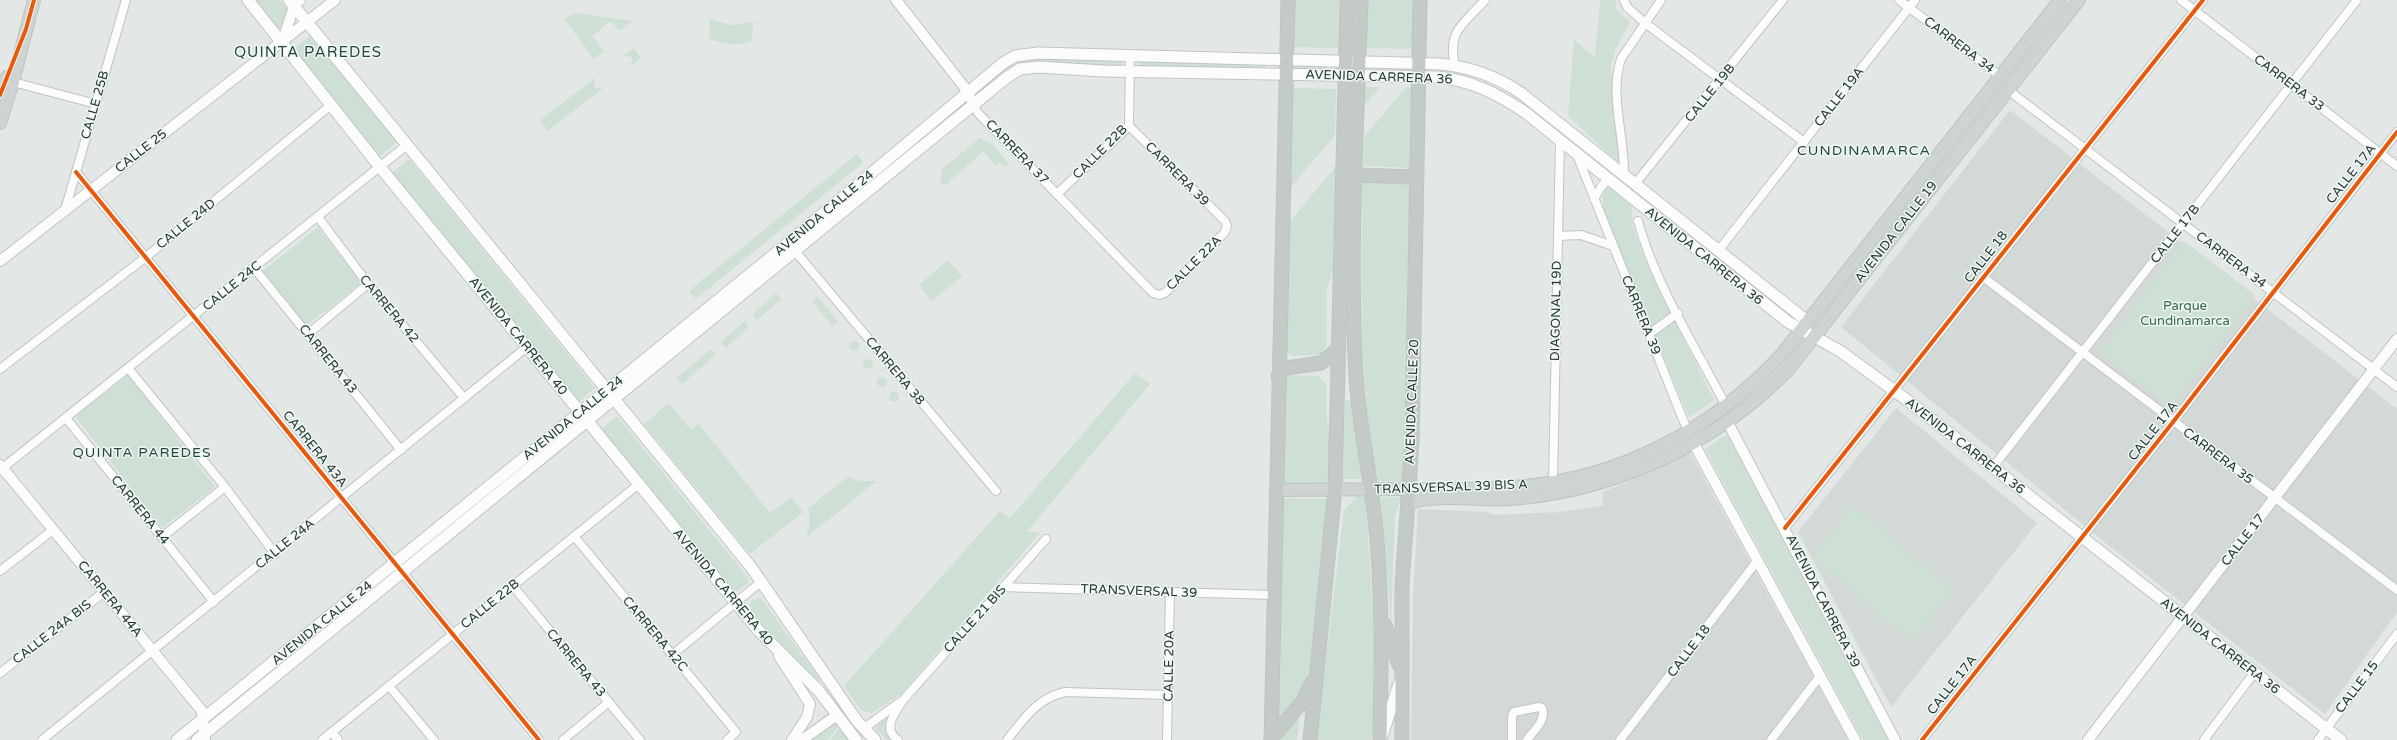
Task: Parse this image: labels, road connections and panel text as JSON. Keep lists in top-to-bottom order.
{
  "streets": {
    "highway": ["AVENIDA CALLE 20"],
    "main road": [
      "AVENIDA CARRERA 36",
      "AVENIDA CALLE 24",
      "AVENIDA CALLE 19",
      "AVENIDA CARRERA 40",
      "TRANSVERSAL 39 BIS A"
    ],
    "street": [
      "CARRERA 34",
      "CARRERA 33",
      "CALLE 19B",
      "CALLE 19A",
      "CALLE 25B",
      "CALLE 25",
      "CARRERA 37",
      "CALLE 22B",
      "CARRERA 39",
      "CALLE 17A",
      "CALLE 24D",
      "CALLE 17B",
      "CALLE 18",
      "CALLE 22A",
      "CALLE 24C",
      "CARRERA 42",
      "DIAGONAL 19D",
      "CARRERA 43",
      "CARRERA 38",
      "CARRERA 43A",
      "CARRERA 35",
      "CARRERA 44",
      "CALLE 17",
      "CALLE 24A",
      "TRANSVERSAL 39",
      "CARRERA 44A",
      "AVENIDA CARRERA 39",
      "CALLE 21 BIS",
      "CALLE 24A BIS",
      "CARRERA 42C",
      "CALLE 20A",
      "CALLE 15"
    ]
  },
  "crossings": [
    ["CARRERA 34", "CALLE 19A"],
    ["CARRERA 34", "CALLE 17A"],
    ["CARRERA 34", "AVENIDA CALLE 19"],
    ["CARRERA 34", "CALLE 17B"],
    ["CARRERA 34", "CALLE 18"],
    ["CARRERA 34", "CALLE 17"],
    ["AVENIDA CARRERA 36", "CALLE 19B"],
    ["AVENIDA CARRERA 36", "CALLE 19A"],
    ["AVENIDA CARRERA 36", "CARRERA 37"],
    ["AVENIDA CARRERA 36", "CALLE 22B"],
    ["AVENIDA CARRERA 36", "CARRERA 39"],
    ["AVENIDA CARRERA 36", "CALLE 17A"],
    ["AVENIDA CARRERA 36", "AVENIDA CALLE 24"],
    ["AVENIDA CARRERA 36", "AVENIDA CALLE 19"],
    ["AVENIDA CARRERA 36", "CALLE 17B"],
    ["AVENIDA CARRERA 36", "CALLE 18"],
    ["AVENIDA CARRERA 36", "DIAGONAL 19D"],
    ["AVENIDA CARRERA 36", "AVENIDA CALLE 20"],
    ["AVENIDA CARRERA 36", "CALLE 17"],
    ["AVENIDA CARRERA 36", "CALLE 15"],
    ["CARRERA 33", "CALLE 17A"],
    ["CARRERA 33", "CALLE 17B"],
    ["CARRERA 33", "CALLE 18"],
    ["CALLE 25B", "CALLE 25"],
    ["CALLE 25B", "CARRERA 43A"],
    ["CALLE 25", "AVENIDA CARRERA 40"],
    ["CALLE 25", "CARRERA 43A"],
    ["CARRERA 37", "CALLE 22B"],
    ["CARRERA 37", "AVENIDA CALLE 24"],
    ["CARRERA 37", "CALLE 22A"],
    ["CALLE 22B", "CARRERA 39"],
    ["CALLE 22B", "AVENIDA CARRERA 40"],
    ["CALLE 22B", "CARRERA 43"],
    ["CALLE 22B", "CARRERA 43A"],
    ["CALLE 22B", "CARRERA 42C"],
    ["CARRERA 39", "AVENIDA CALLE 19"],
    ["CARRERA 39", "CALLE 22A"],
    ["CARRERA 39", "TRANSVERSAL 39 BIS A"],
    ["CALLE 17A", "CARRERA 35"],
    ["AVENIDA CALLE 24", "AVENIDA CARRERA 40"],
    ["AVENIDA CALLE 24", "CARRERA 38"],
    ["AVENIDA CALLE 24", "CARRERA 43A"],
    ["AVENIDA CALLE 24", "CARRERA 44A"],
    ["CALLE 24D", "AVENIDA CARRERA 40"],
    ["CALLE 24D", "CARRERA 43A"],
    ["AVENIDA CALLE 19", "TRANSVERSAL 39 BIS A"],
    ["AVENIDA CALLE 19", "AVENIDA CARRERA 39"],
    ["CALLE 17B", "CARRERA 35"],
    ["CALLE 18", "CARRERA 35"],
    ["CALLE 18", "AVENIDA CARRERA 39"],
    ["CALLE 24C", "CARRERA 42"],
    ["CALLE 24C", "AVENIDA CARRERA 40"],
    ["CALLE 24C", "CARRERA 43"],
    ["CALLE 24C", "CARRERA 43A"],
    ["CALLE 24C", "CARRERA 44"],
    ["CALLE 24C", "CARRERA 44A"],
    ["CARRERA 42", "CALLE 24A"],
    ["DIAGONAL 19D", "TRANSVERSAL 39 BIS A"],
    ["AVENIDA CARRERA 40", "CALLE 24A"],
    ["CARRERA 43", "CALLE 24A"],
    ["AVENIDA CALLE 20", "TRANSVERSAL 39 BIS A"],
    ["CARRERA 43A", "CALLE 24A"],
    ["CARRERA 35", "CALLE 17"],
    ["CARRERA 44", "CALLE 24A"],
    ["CALLE 24A", "CARRERA 44A"],
    ["TRANSVERSAL 39", "CALLE 21 BIS"],
    ["TRANSVERSAL 39", "CALLE 20A"],
    ["CARRERA 44A", "CALLE 24A BIS"]
  ],
  "districts": ["QUINTA PAREDES", "CUNDINAMARCA", "QUINTA PAREDES"],
  "parks": ["Parque Cundinamarca"]
}
